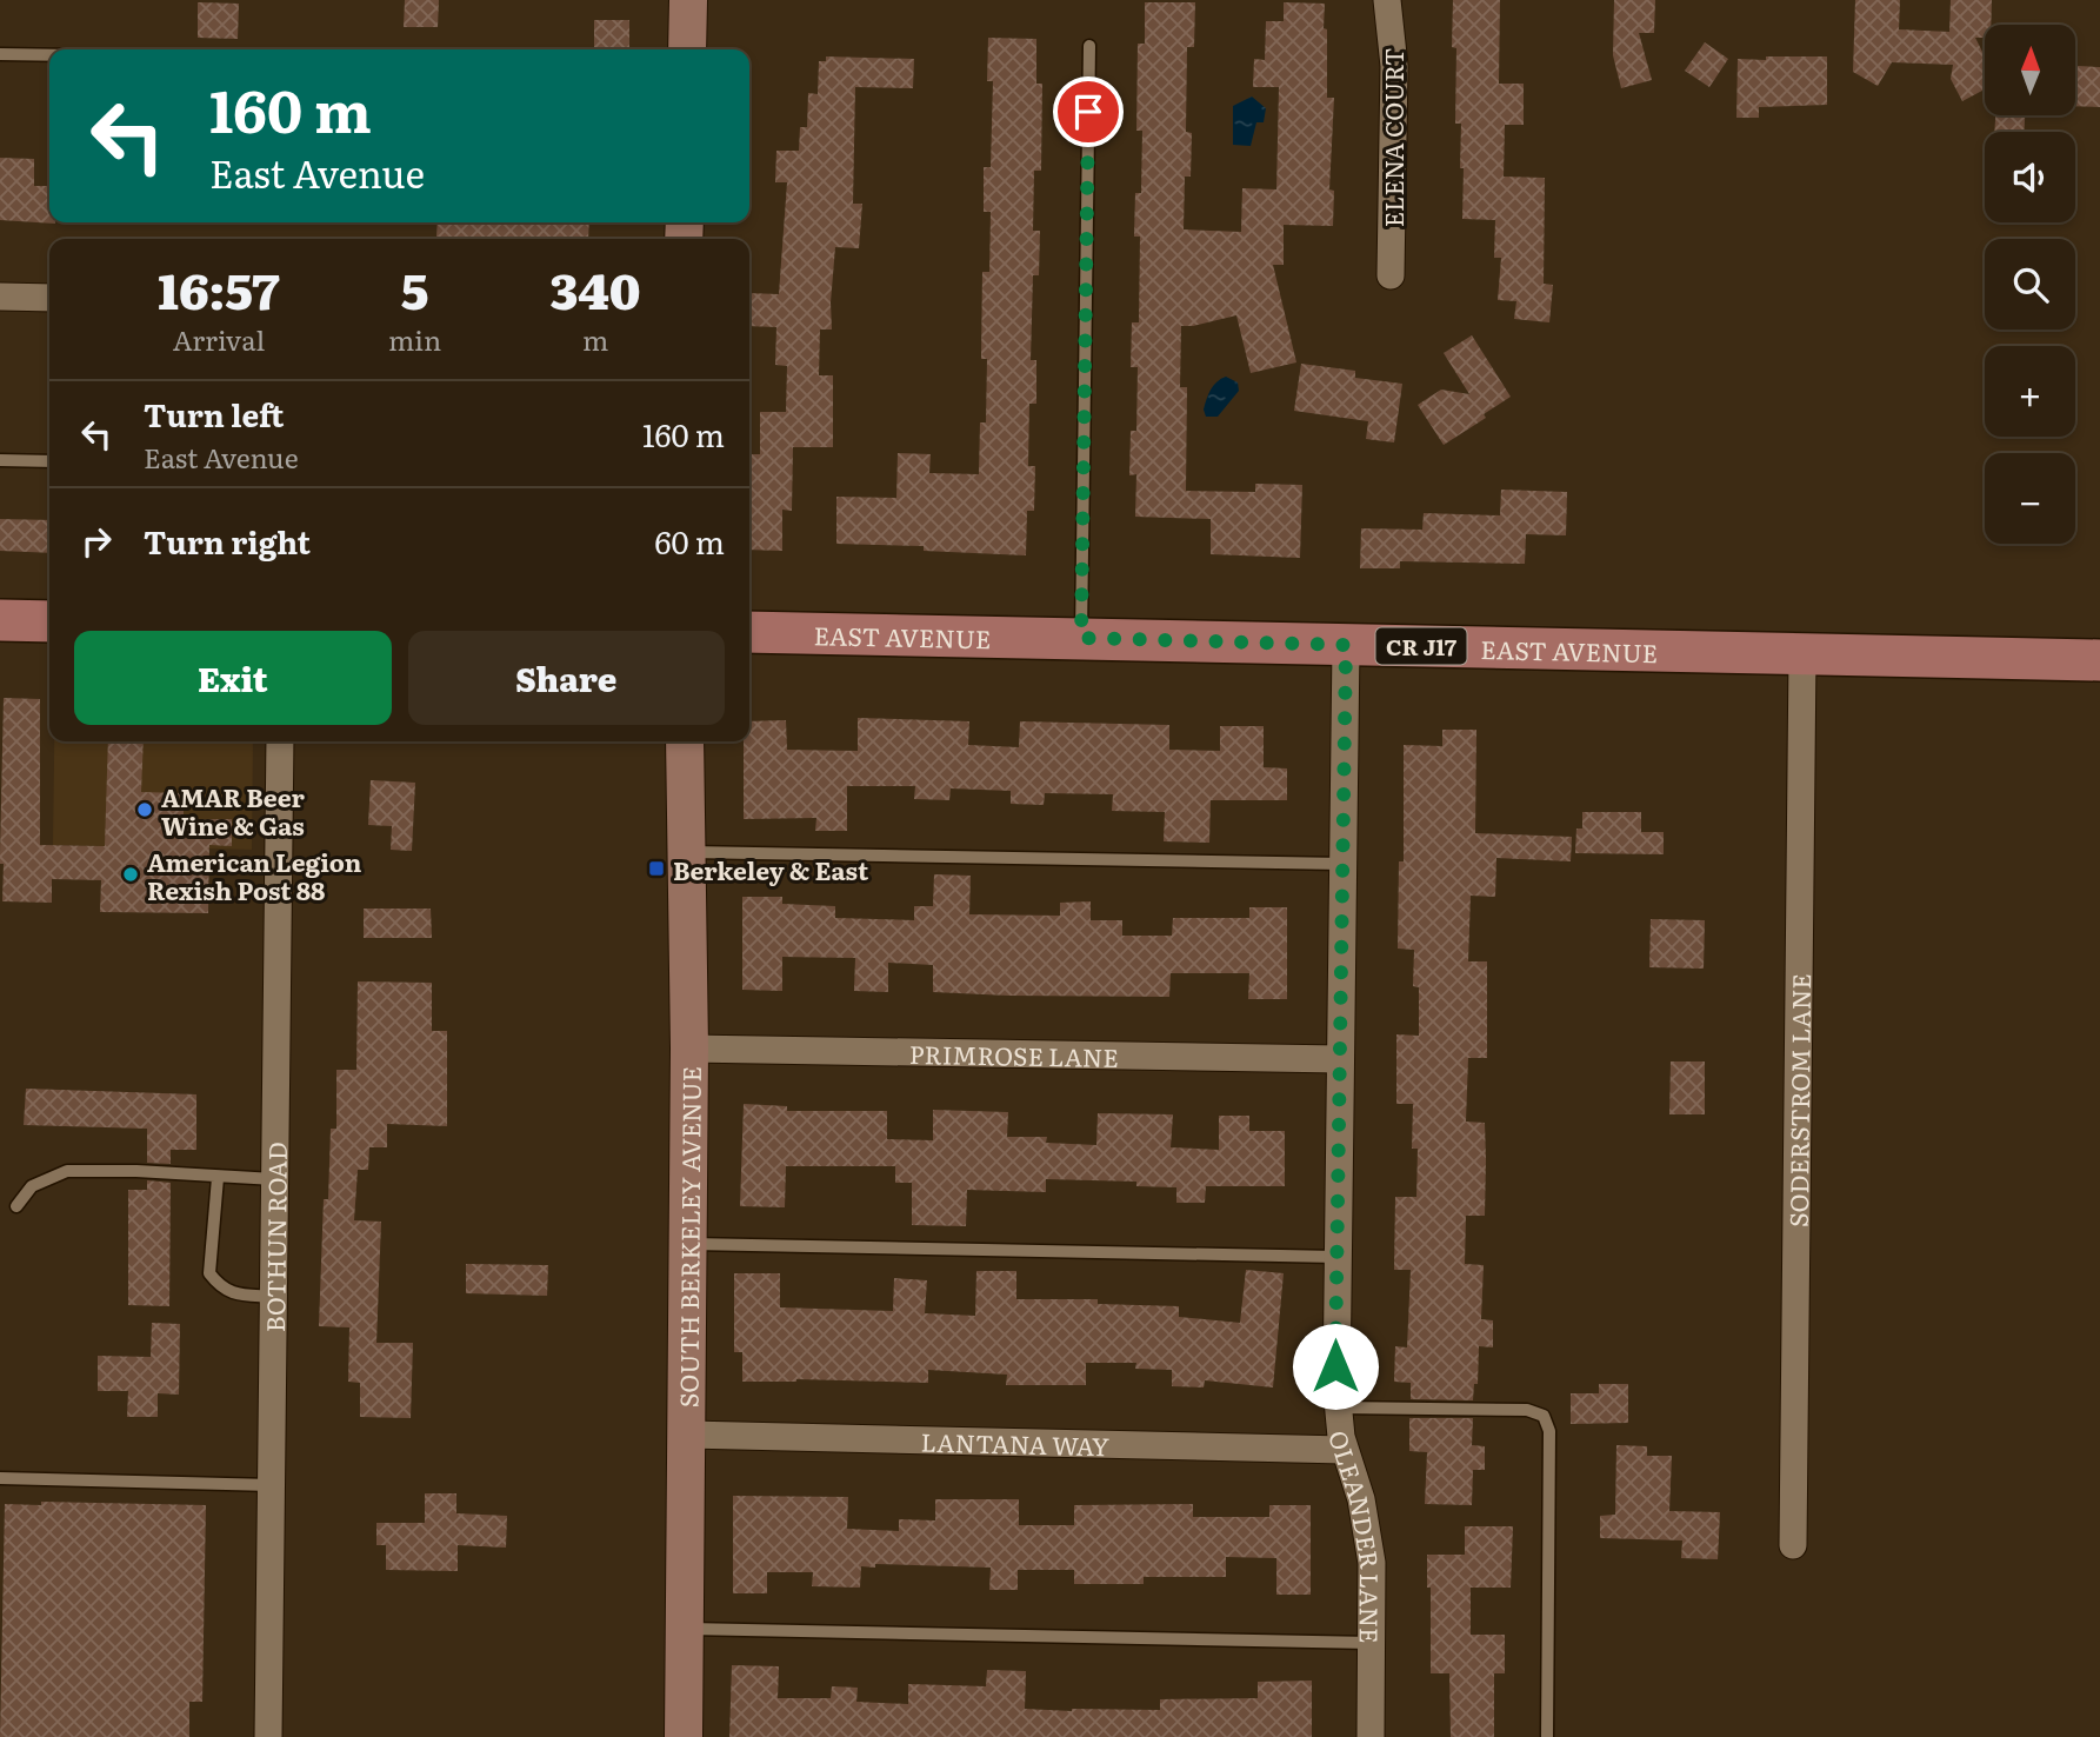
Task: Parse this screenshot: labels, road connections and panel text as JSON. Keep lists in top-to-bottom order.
{
  "streets": {
    "main road": ["EAST AVENUE", "CR J17"],
    "street": [
      "ELENA COURT",
      "PRIMROSE LANE",
      "SODERSTROM LANE",
      "BOTHUN ROAD",
      "SOUTH BERKELEY AVENUE",
      "LANTANA WAY",
      "OLEANDER LANE"
    ]
  },
  "crossings": [
    ["EAST AVENUE", "SODERSTROM LANE"],
    ["EAST AVENUE", "OLEANDER LANE"],
    ["PRIMROSE LANE", "SOUTH BERKELEY AVENUE"],
    ["PRIMROSE LANE", "OLEANDER LANE"],
    ["SOUTH BERKELEY AVENUE", "LANTANA WAY"],
    ["LANTANA WAY", "OLEANDER LANE"]
  ],
  "places": {
    "other": ["AMAR Beer Wine & Gas", "American Legion Rexish Post 88"],
    "transit": ["Berkeley & East"]
  },
  "north": "top",
  "page": {
    "map_buttons": ["+", "−"],
    "turn": ["160 m", "East Avenue"],
    "eta": [
      "16:57",
      "Arrival",
      "5",
      "min",
      "340",
      "m"
    ],
    "list": [
      {
        "name": "Turn left",
        "note": "East Avenue",
        "value": "160 m"
      },
      {
        "name": "Turn right",
        "value": "60 m"
      }
    ],
    "buttons": ["Exit", "Share"]
  }
}
